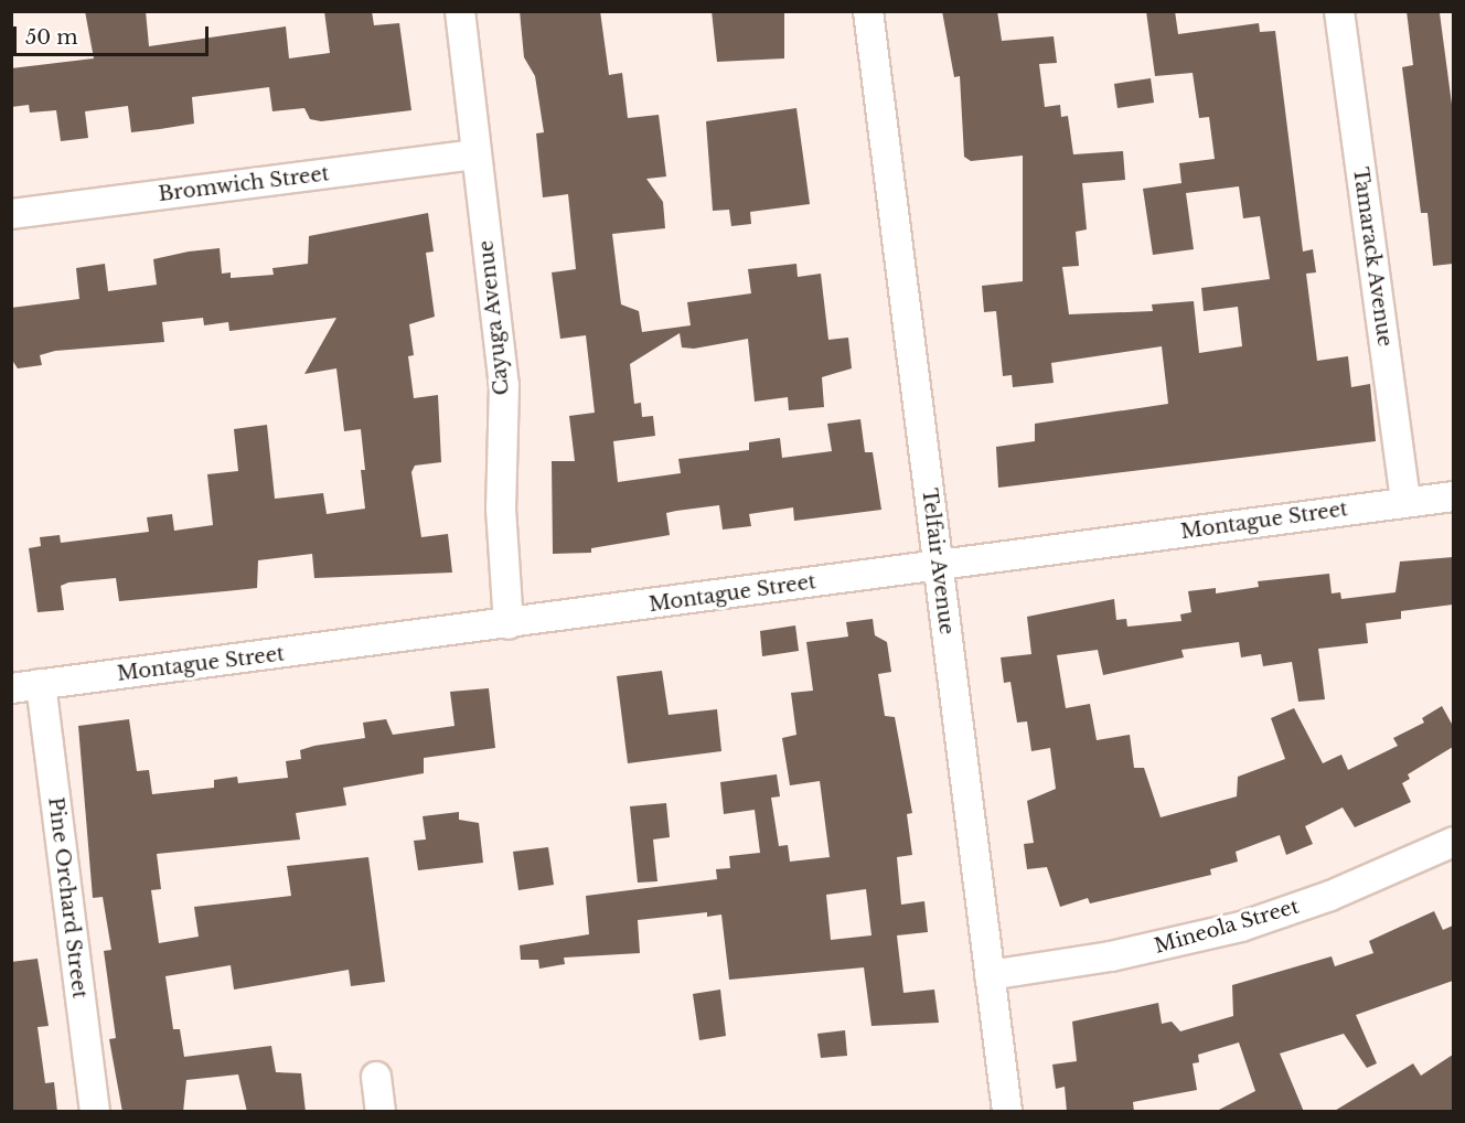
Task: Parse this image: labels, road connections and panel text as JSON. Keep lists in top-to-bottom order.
{
  "streets": {
    "street": [
      "Bromwich Street",
      "Tamarack Avenue",
      "Cayuga Avenue",
      "Montague Street",
      "Telfair Avenue",
      "Pine Orchard Street",
      "Mineola Street"
    ]
  },
  "crossings": [
    ["Bromwich Street", "Cayuga Avenue"],
    ["Tamarack Avenue", "Montague Street"],
    ["Cayuga Avenue", "Montague Street"],
    ["Montague Street", "Telfair Avenue"],
    ["Montague Street", "Pine Orchard Street"],
    ["Telfair Avenue", "Mineola Street"]
  ],
  "scale_bar": "50 m"
}
